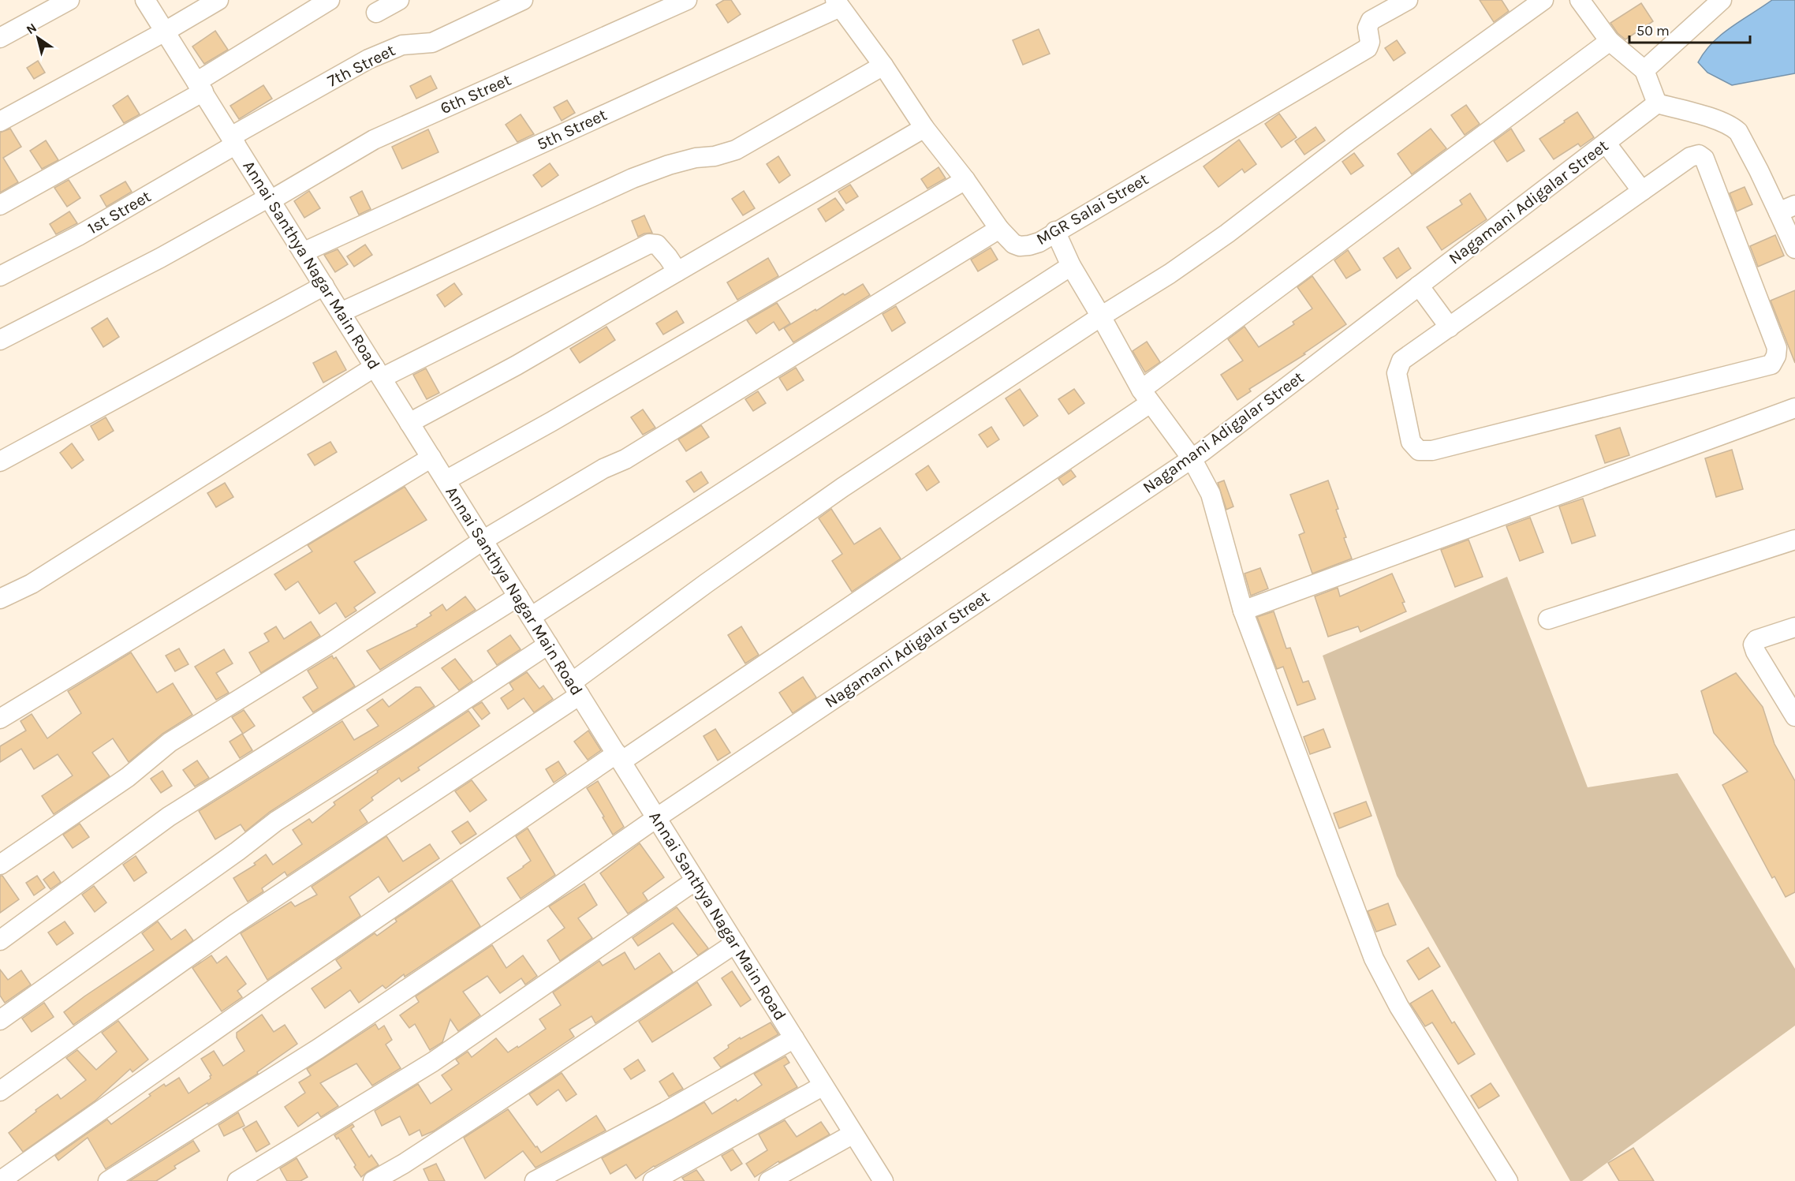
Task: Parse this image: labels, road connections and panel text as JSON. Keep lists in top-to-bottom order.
{
  "streets": {
    "street": [
      "7th Street",
      "6th Street",
      "5th Street",
      "Nagamani Adigalar Street",
      "MGR Salai Street",
      "1st Street",
      "Annai Santhya Nagar Main Road"
    ]
  },
  "crossings": [
    ["7th Street", "1st Street"],
    ["7th Street", "Annai Santhya Nagar Main Road"],
    ["6th Street", "Annai Santhya Nagar Main Road"],
    ["5th Street", "MGR Salai Street"],
    ["5th Street", "Annai Santhya Nagar Main Road"],
    ["Nagamani Adigalar Street", "Annai Santhya Nagar Main Road"],
    ["1st Street", "Annai Santhya Nagar Main Road"]
  ],
  "scale_bar": "50 m",
  "north": "top left"
}
